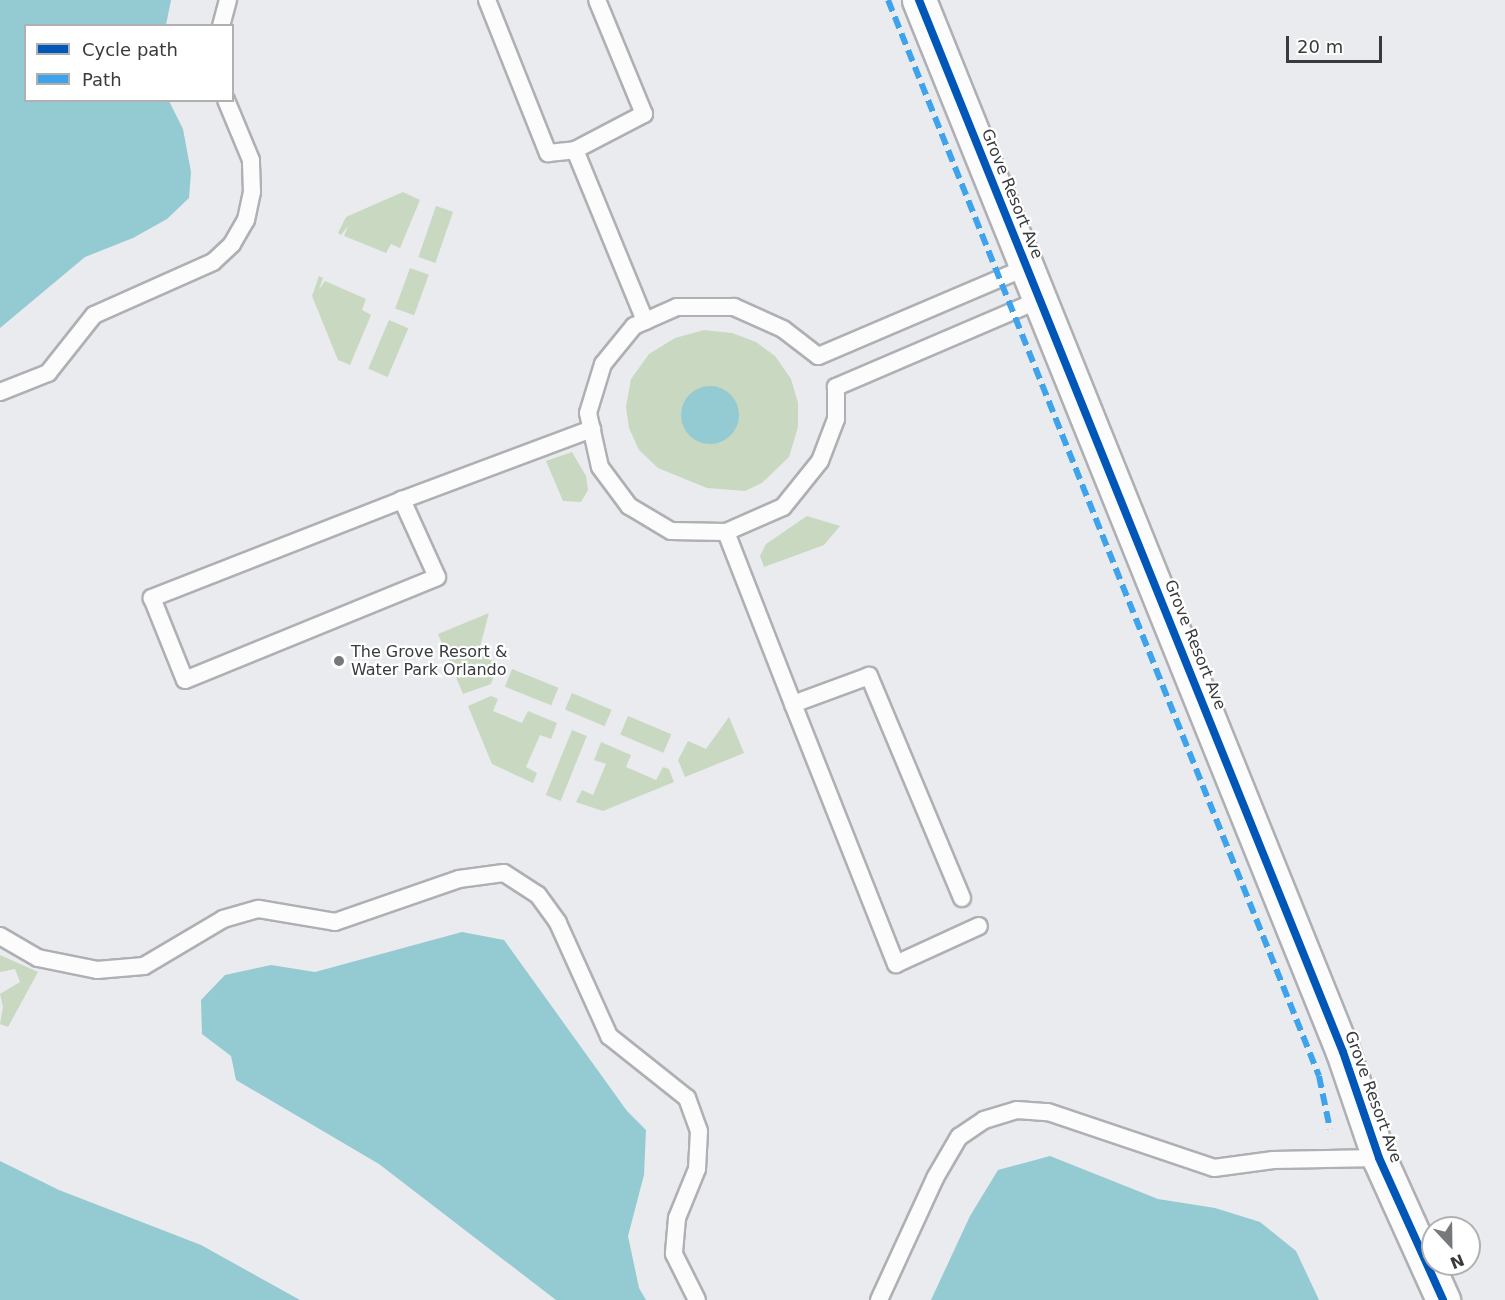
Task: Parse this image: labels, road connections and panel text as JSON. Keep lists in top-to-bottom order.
{
  "streets": {
    "street": ["Grove Resort Ave"]
  },
  "places": ["The Grove Resort & Water Park Orlando"],
  "legend": ["Cycle path", "Path"],
  "scale_bar": "20 m",
  "north": "bottom"
}
